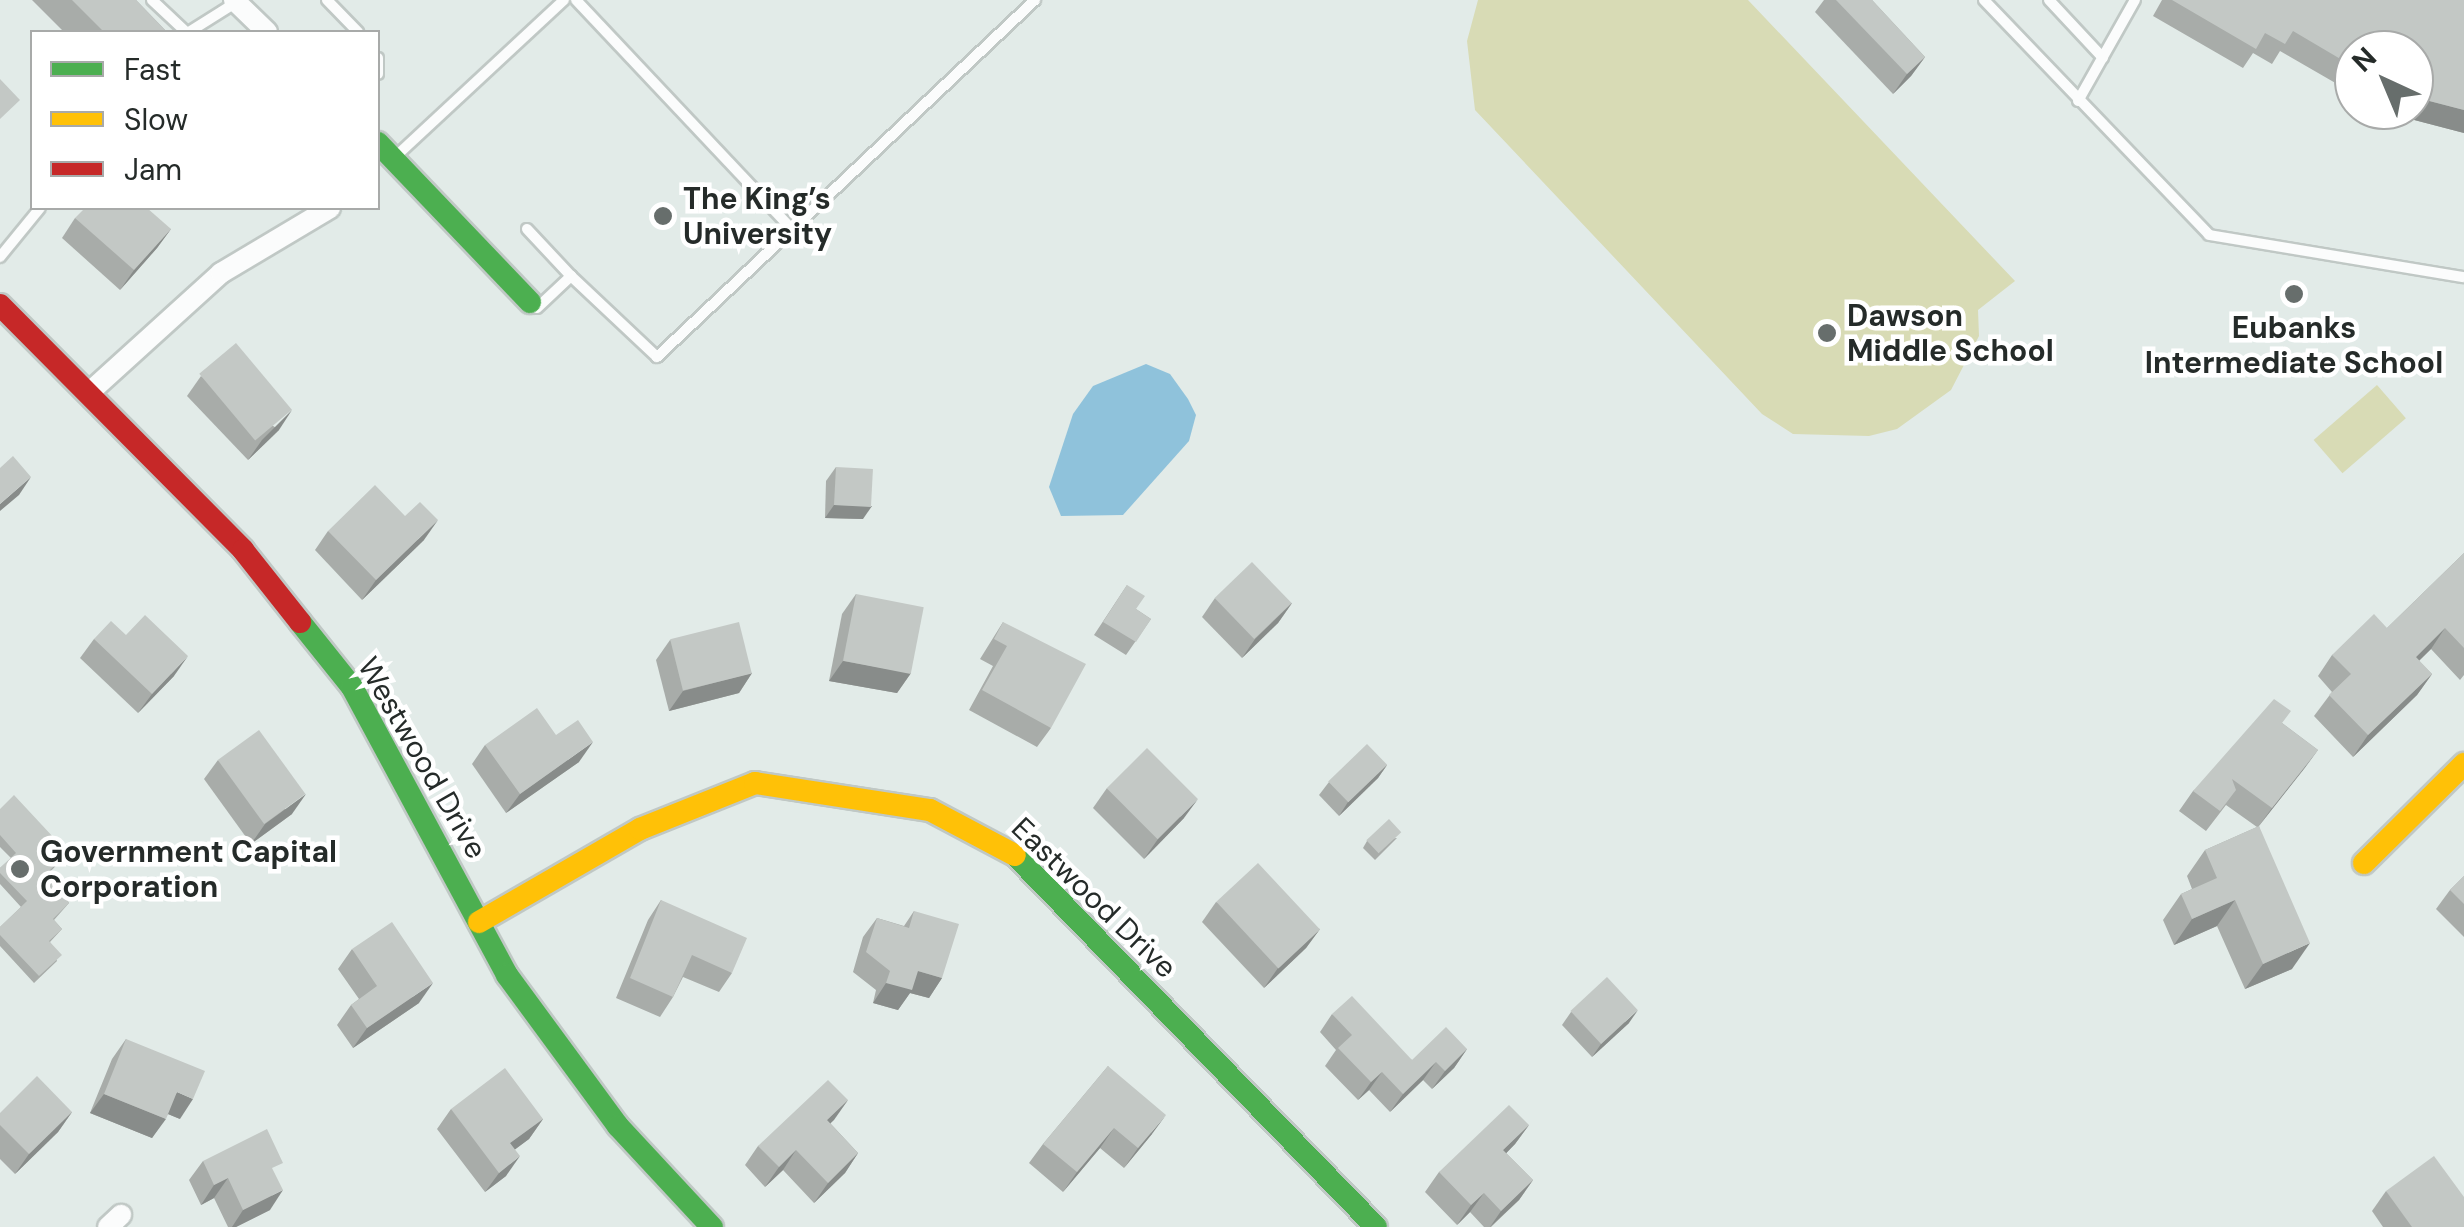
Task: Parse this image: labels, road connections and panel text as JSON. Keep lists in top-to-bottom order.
{
  "streets": {
    "street": ["Westwood Drive", "Eastwood Drive"]
  },
  "crossings": [
    ["Westwood Drive", "Eastwood Drive"]
  ],
  "places": [
    "The King’s University",
    "Eubanks Intermediate School",
    "Dawson Middle School",
    "Government Capital Corporation"
  ],
  "legend": ["Fast", "Slow", "Jam"],
  "north": "top left"
}
